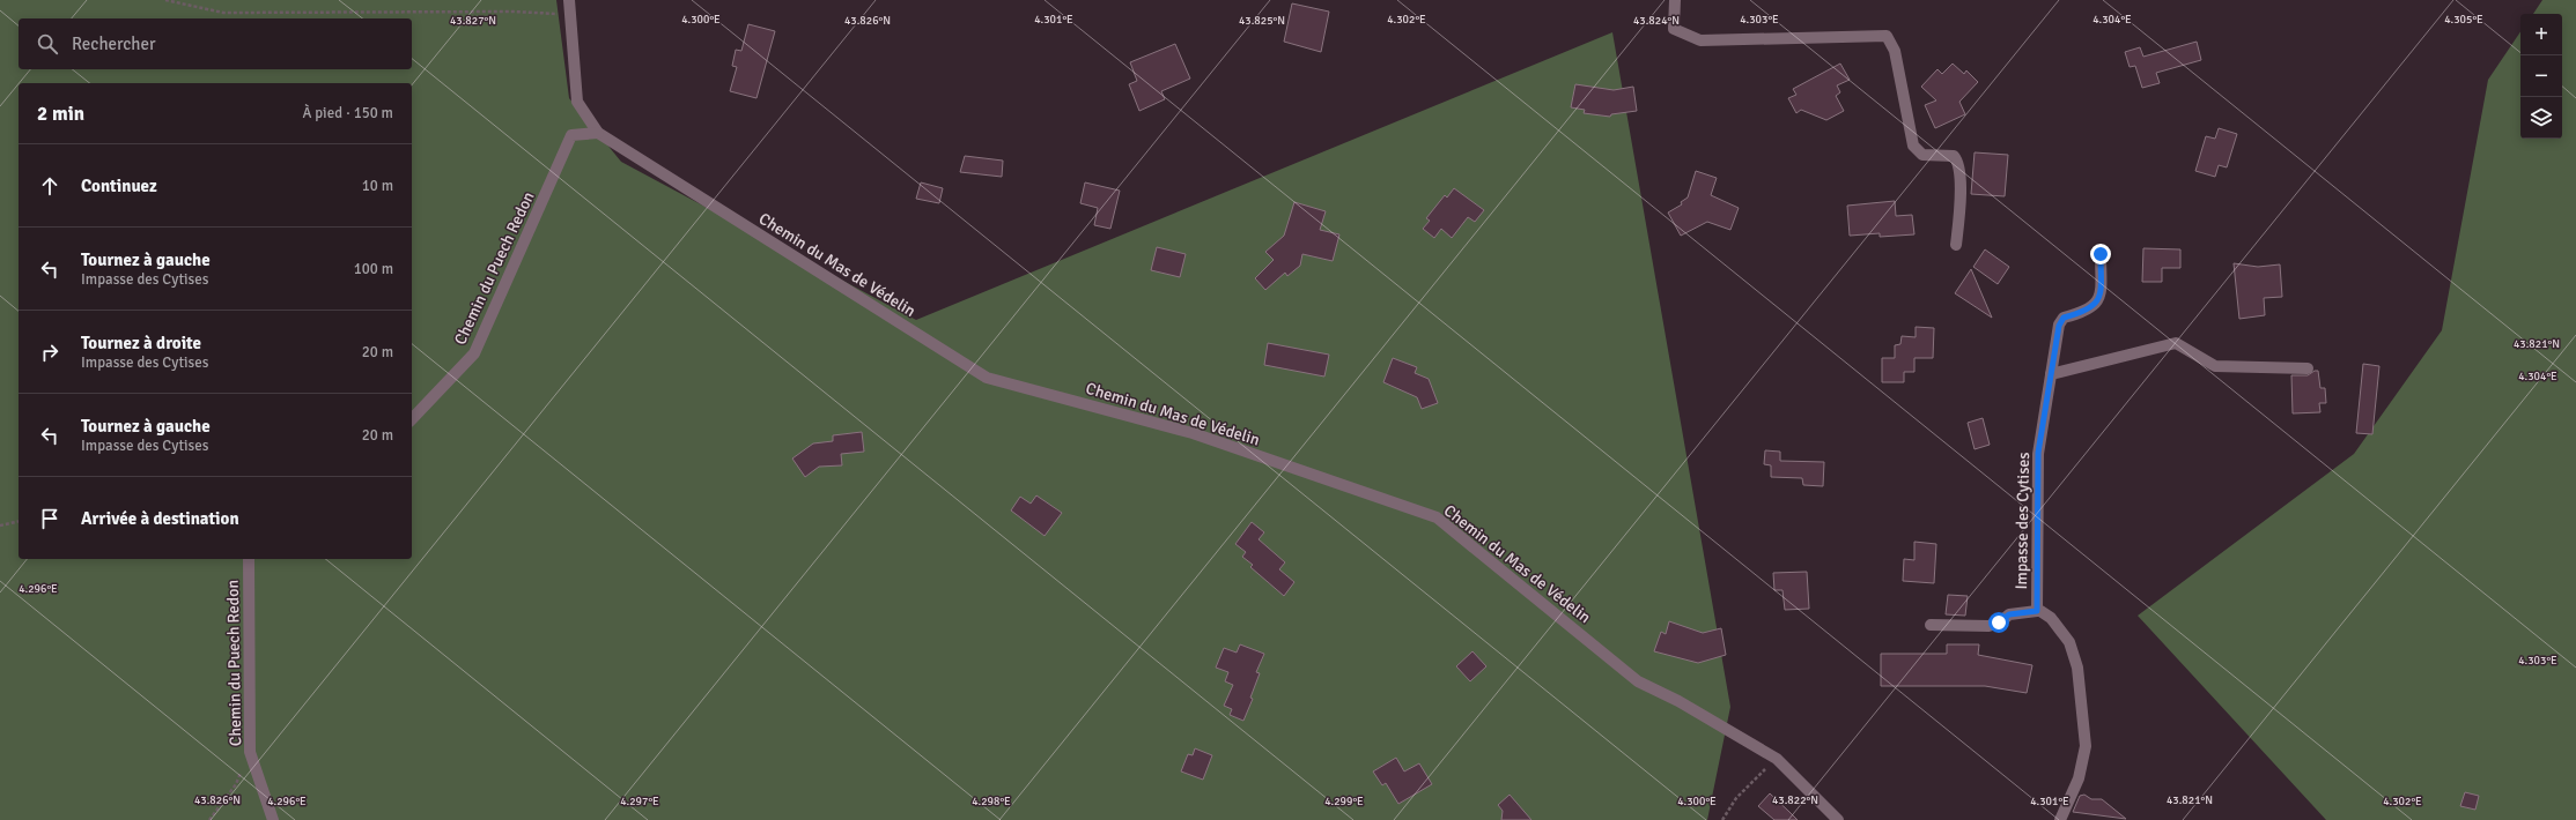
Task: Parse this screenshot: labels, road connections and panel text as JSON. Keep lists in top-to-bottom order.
{
  "streets": {
    "street": ["Chemin du Mas de Védelin", "Chemin du Puech Redon", "Impasse des Cytises"]
  },
  "crossings": [
    ["Chemin du Mas de Védelin", "Chemin du Puech Redon"]
  ],
  "page": {
    "map_buttons": ["+", "−"],
    "search": "Rechercher",
    "heading": ["2 min", "À pied · 150 m"],
    "list": [
      ["Continuez", "10 m"],
      ["Tournez à gauche", "Impasse des Cytises", "100 m"],
      ["Tournez à droite", "Impasse des Cytises", "20 m"],
      ["Tournez à gauche", "Impasse des Cytises", "20 m"],
      "Arrivée à destination"
    ]
  },
  "coordinates": [
    "4.300°E",
    "4.301°E",
    "4.302°E",
    "4.303°E",
    "4.304°E",
    "4.305°E",
    "43.827°N",
    "43.826°N",
    "43.825°N",
    "43.824°N",
    "43.821°N",
    "4.296°E",
    "43.822°N",
    "4.297°E",
    "4.298°E",
    "4.299°E"
  ]
}
